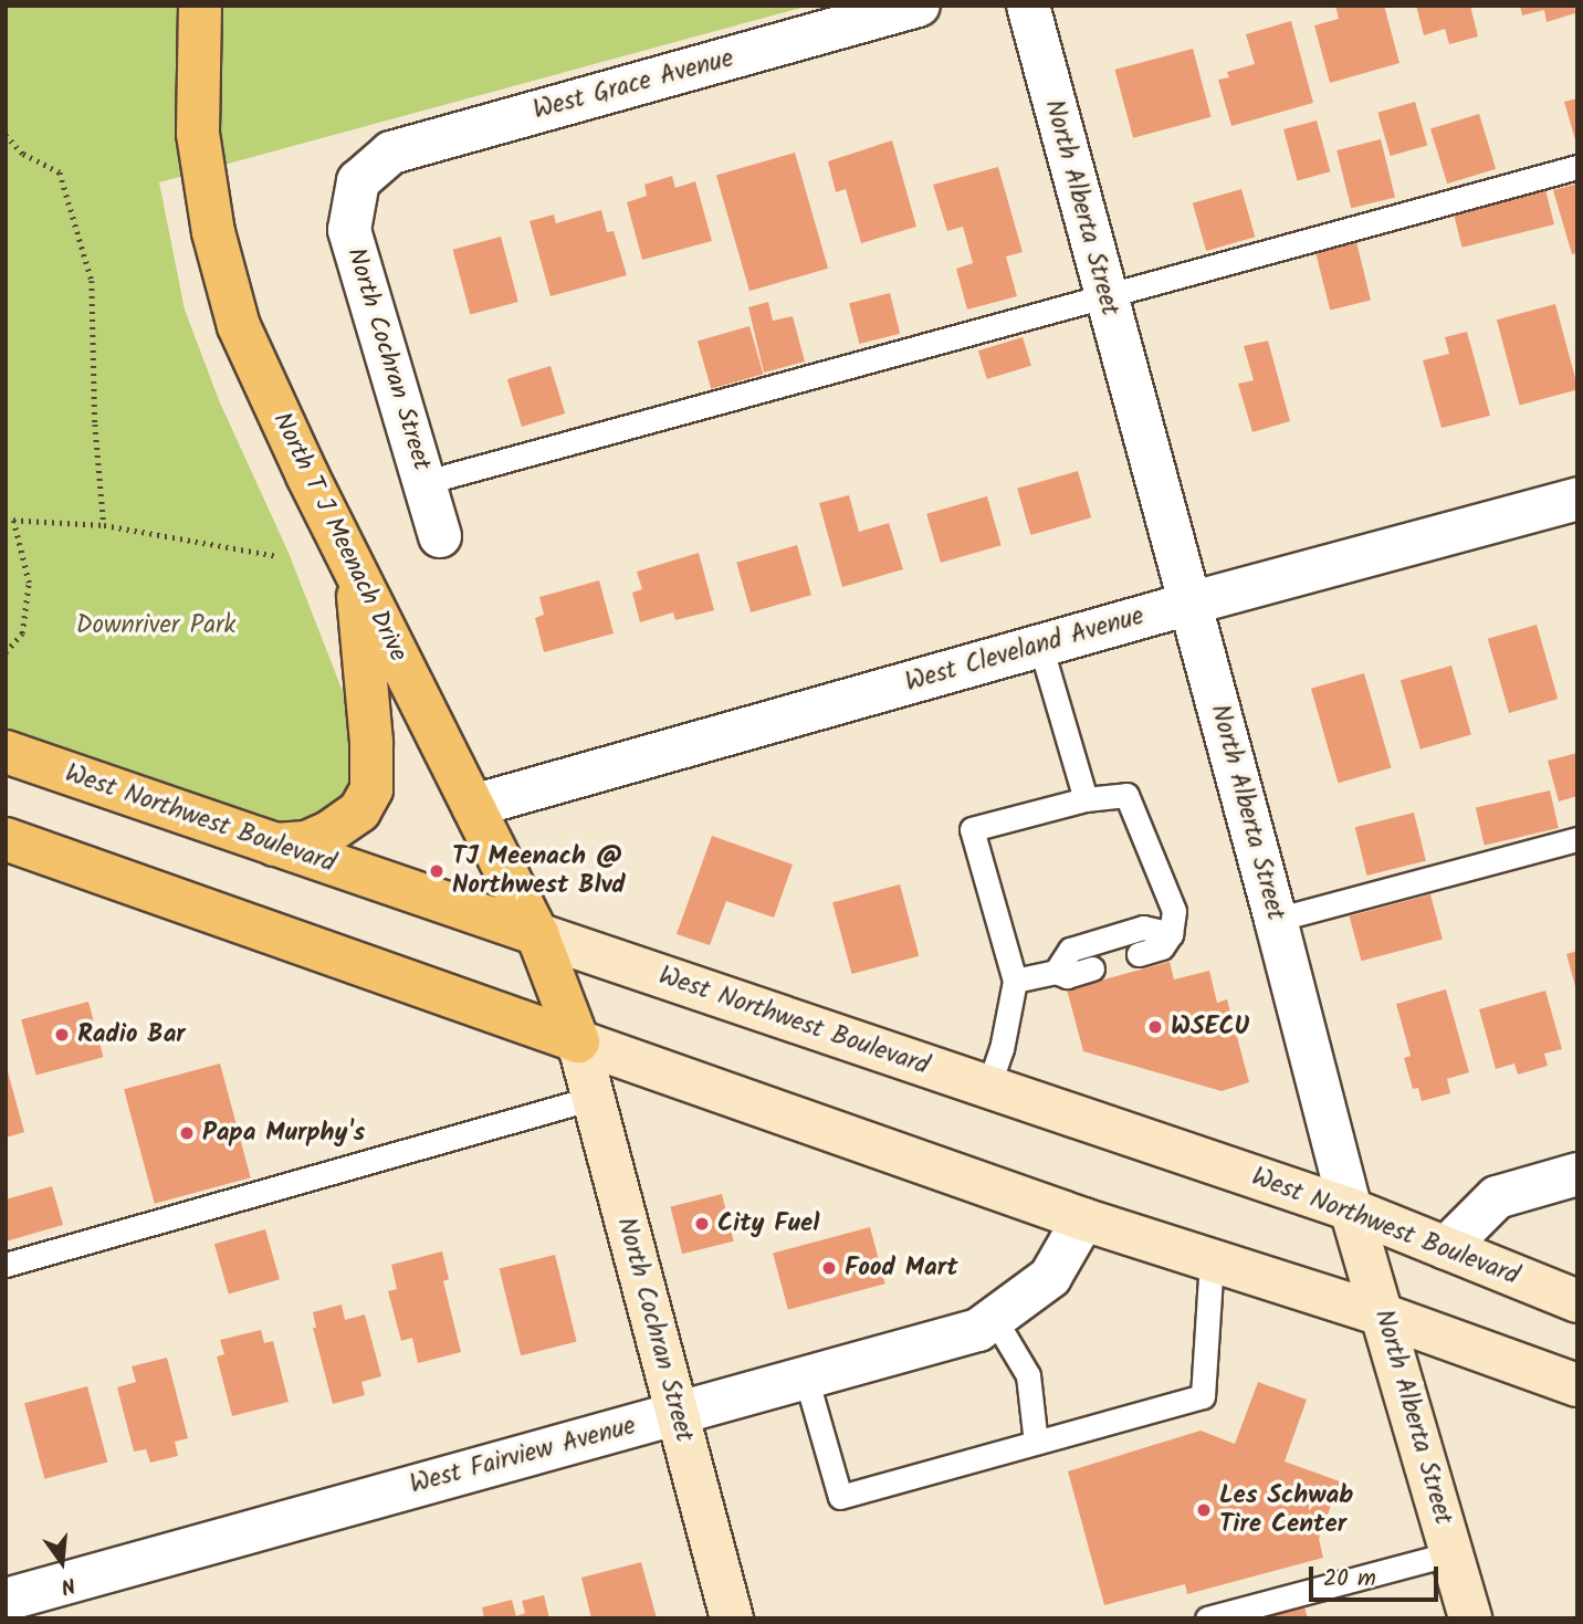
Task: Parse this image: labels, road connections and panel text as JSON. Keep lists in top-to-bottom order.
{
  "streets": {
    "main road": [
      "North Alberta Street",
      "North Cochran Street",
      "North T J Meenach Drive",
      "West Northwest Boulevard"
    ],
    "street": ["West Grace Avenue", "West Cleveland Avenue", "West Fairview Avenue"]
  },
  "crossings": [
    ["West Grace Avenue", "North Cochran Street"],
    ["North Alberta Street", "West Cleveland Avenue"],
    ["North Alberta Street", "West Northwest Boulevard"],
    ["North Cochran Street", "North T J Meenach Drive"],
    ["North Cochran Street", "West Fairview Avenue"],
    ["North T J Meenach Drive", "West Cleveland Avenue"],
    ["North T J Meenach Drive", "West Northwest Boulevard"]
  ],
  "parks": ["Downriver Park"],
  "places": [
    "TJ Meenach @ Northwest Blvd",
    "WSECU",
    "Radio Bar",
    "Papa Murphy's",
    "City Fuel",
    "Food Mart",
    "Les Schwab Tire Center"
  ],
  "scale_bar": "20 m",
  "north": "bottom"
}
